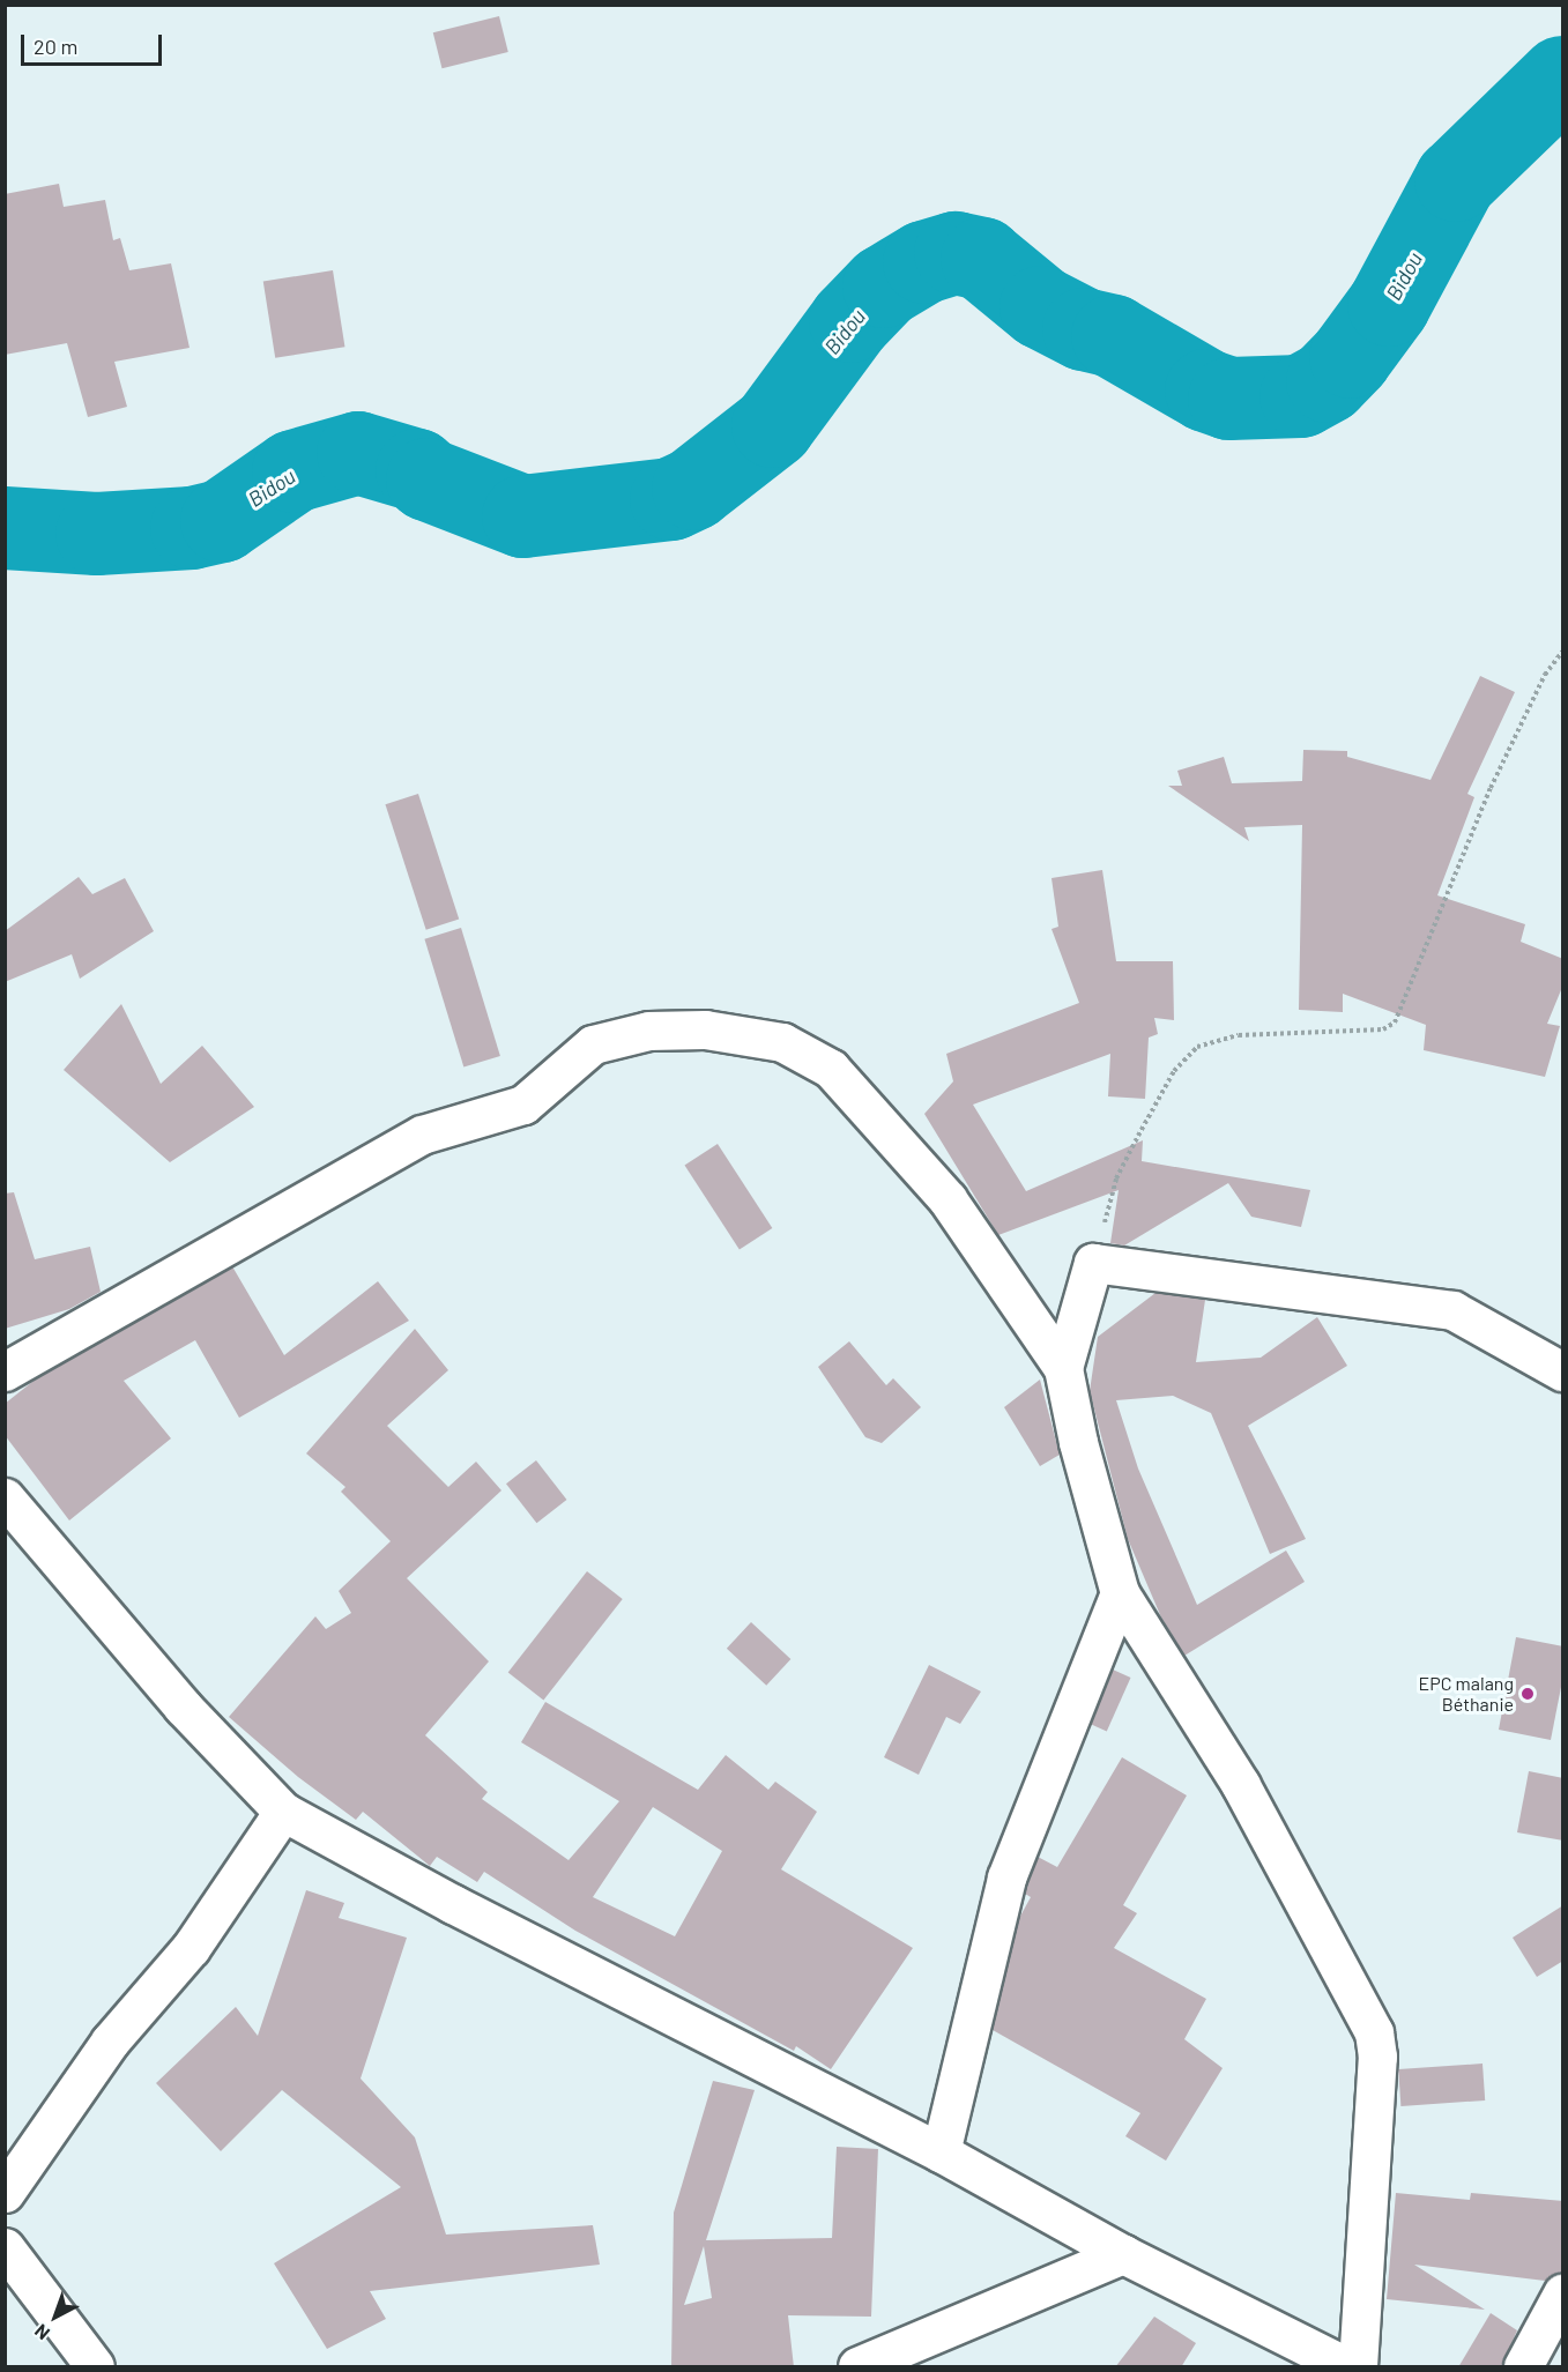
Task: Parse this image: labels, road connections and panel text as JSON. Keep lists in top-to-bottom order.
{
  "water": ["Bidou"],
  "places": ["EPC malang Béthanie"],
  "scale_bar": "20 m",
  "north": "bottom left"
}
